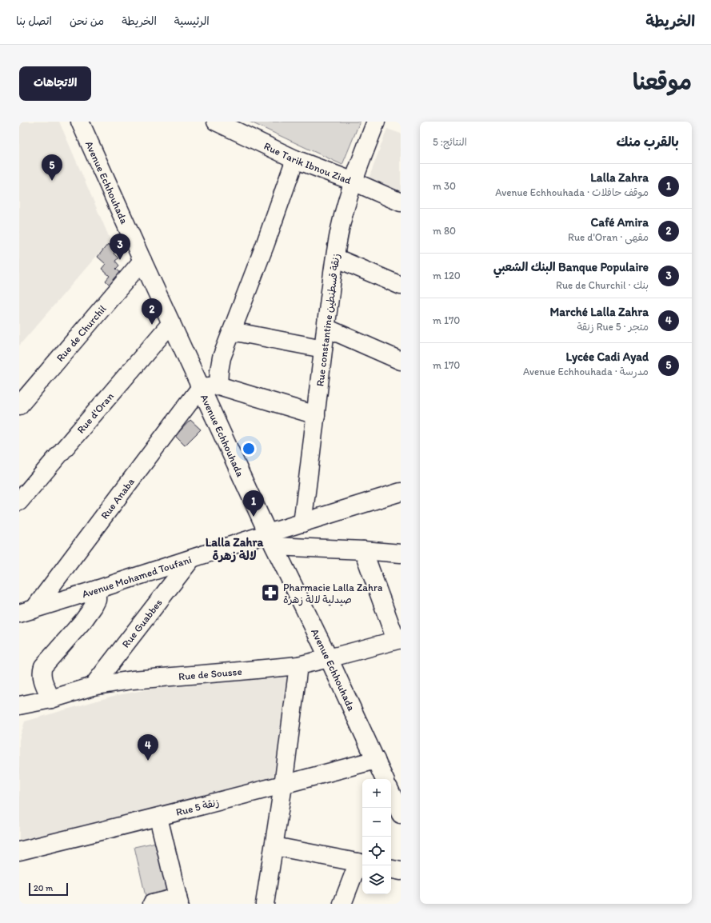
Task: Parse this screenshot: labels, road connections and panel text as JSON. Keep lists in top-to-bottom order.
{
  "streets": {
    "street": [
      "Rue Tarik Ibnou Ziad",
      "Avenue Echhouhada",
      "Rue constantine زنقة قسطنطين",
      "Rue de Churchil",
      "Rue d'Oran",
      "Rue Anaba",
      "Avenue Mohamed Toufani",
      "Rue Guabbes",
      "Rue de Sousse",
      "Rue 5 زنقة"
    ]
  },
  "crossings": [
    ["Rue Tarik Ibnou Ziad", "Rue constantine زنقة قسطنطين"],
    ["Avenue Echhouhada", "Rue de Churchil"],
    ["Avenue Echhouhada", "Rue d'Oran"],
    ["Avenue Echhouhada", "Rue Anaba"],
    ["Avenue Echhouhada", "Avenue Mohamed Toufani"],
    ["Avenue Echhouhada", "Rue de Sousse"],
    ["Avenue Echhouhada", "Rue 5 زنقة"],
    ["Rue constantine زنقة قسطنطين", "Avenue Mohamed Toufani"],
    ["Rue Anaba", "Avenue Mohamed Toufani"],
    ["Avenue Mohamed Toufani", "Rue Guabbes"],
    ["Rue Guabbes", "Rue de Sousse"]
  ],
  "districts": ["Lalla Zahra لالة زهرة"],
  "places": {
    "pharmacy": ["Pharmacie Lalla Zahra صيدلية لالة زهرة"]
  },
  "scale_bar": "20 m",
  "page": {
    "header": "الخريطة",
    "nav": [
      "الرئيسية",
      "الخريطة",
      "من نحن",
      "اتصل بنا"
    ],
    "title": "موقعنا",
    "buttons": "الاتجاهات",
    "heading": ["بالقرب منك", "النتائج: 5"],
    "pins": [
      "5",
      "3",
      "2",
      "1",
      "4"
    ],
    "list": [
      {
        "mark": "1",
        "name": "Lalla Zahra",
        "note": "موقف حافلات · Avenue Echhouhada",
        "value": "30 m"
      },
      {
        "mark": "2",
        "name": "Café Amira",
        "note": "مقهى · Rue d'Oran",
        "value": "80 m"
      },
      {
        "mark": "3",
        "name": "Banque Populaire البنك الشعبي",
        "note": "بنك · Rue de Churchil",
        "value": "120 m"
      },
      {
        "mark": "4",
        "name": "Marché Lalla Zahra",
        "note": "متجر · Rue 5 زنقة",
        "value": "170 m"
      },
      {
        "mark": "5",
        "name": "Lycée Cadi Ayad",
        "note": "مدرسة · Avenue Echhouhada",
        "value": "170 m"
      }
    ],
    "map_buttons": ["+", "−"],
    "scale": "20 m"
  }
}
